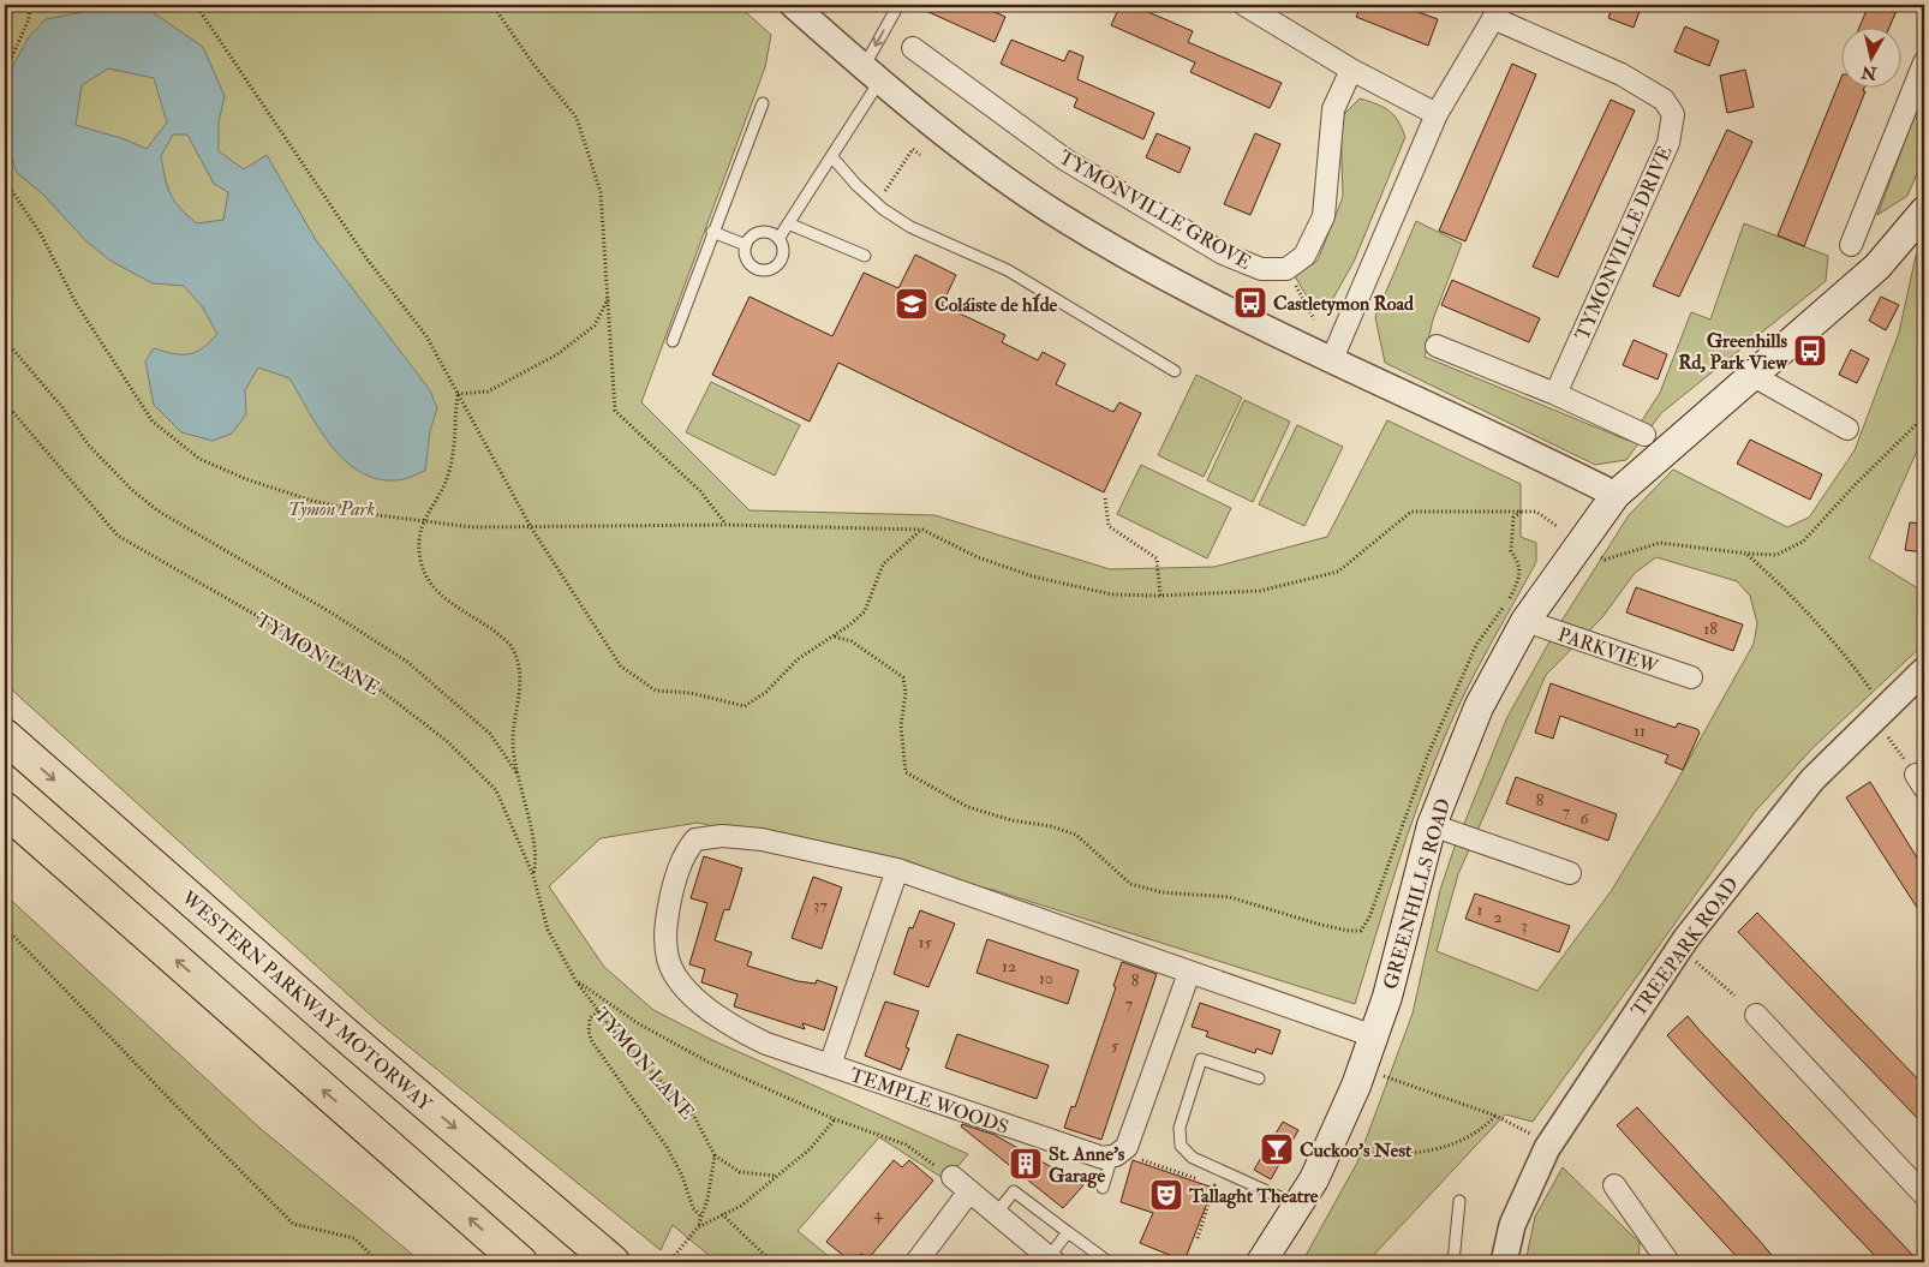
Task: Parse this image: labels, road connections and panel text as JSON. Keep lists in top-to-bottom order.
{
  "streets": {
    "highway": ["WESTERN PARKWAY MOTORWAY"],
    "main road": ["GREENHILLS ROAD"],
    "street": [
      "TYMONVILLE GROVE",
      "TYMONVILLE DRIVE",
      "PARKVIEW",
      "TREEPARK ROAD",
      "TEMPLE WOODS"
    ],
    "path": ["TYMON LANE"]
  },
  "crossings": [
    ["PARKVIEW", "GREENHILLS ROAD"],
    ["GREENHILLS ROAD", "TEMPLE WOODS"]
  ],
  "parks": ["Tymon Park"],
  "places": {
    "bus stop": ["Castletymon Road", "Greenhills Rd, Park View"],
    "school or university": ["Coláiste de hÍde"],
    "bar": ["Cuckoo's Nest"],
    "building": ["St. Anne's Garage"],
    "theatre": ["Tallaght Theatre"]
  },
  "house_numbers": [
    "18",
    "11",
    "8",
    "7",
    "6",
    "37",
    "1",
    "2",
    "3",
    "15",
    "12",
    "10",
    "8",
    "7",
    "5",
    "4"
  ],
  "north": "bottom"
}
